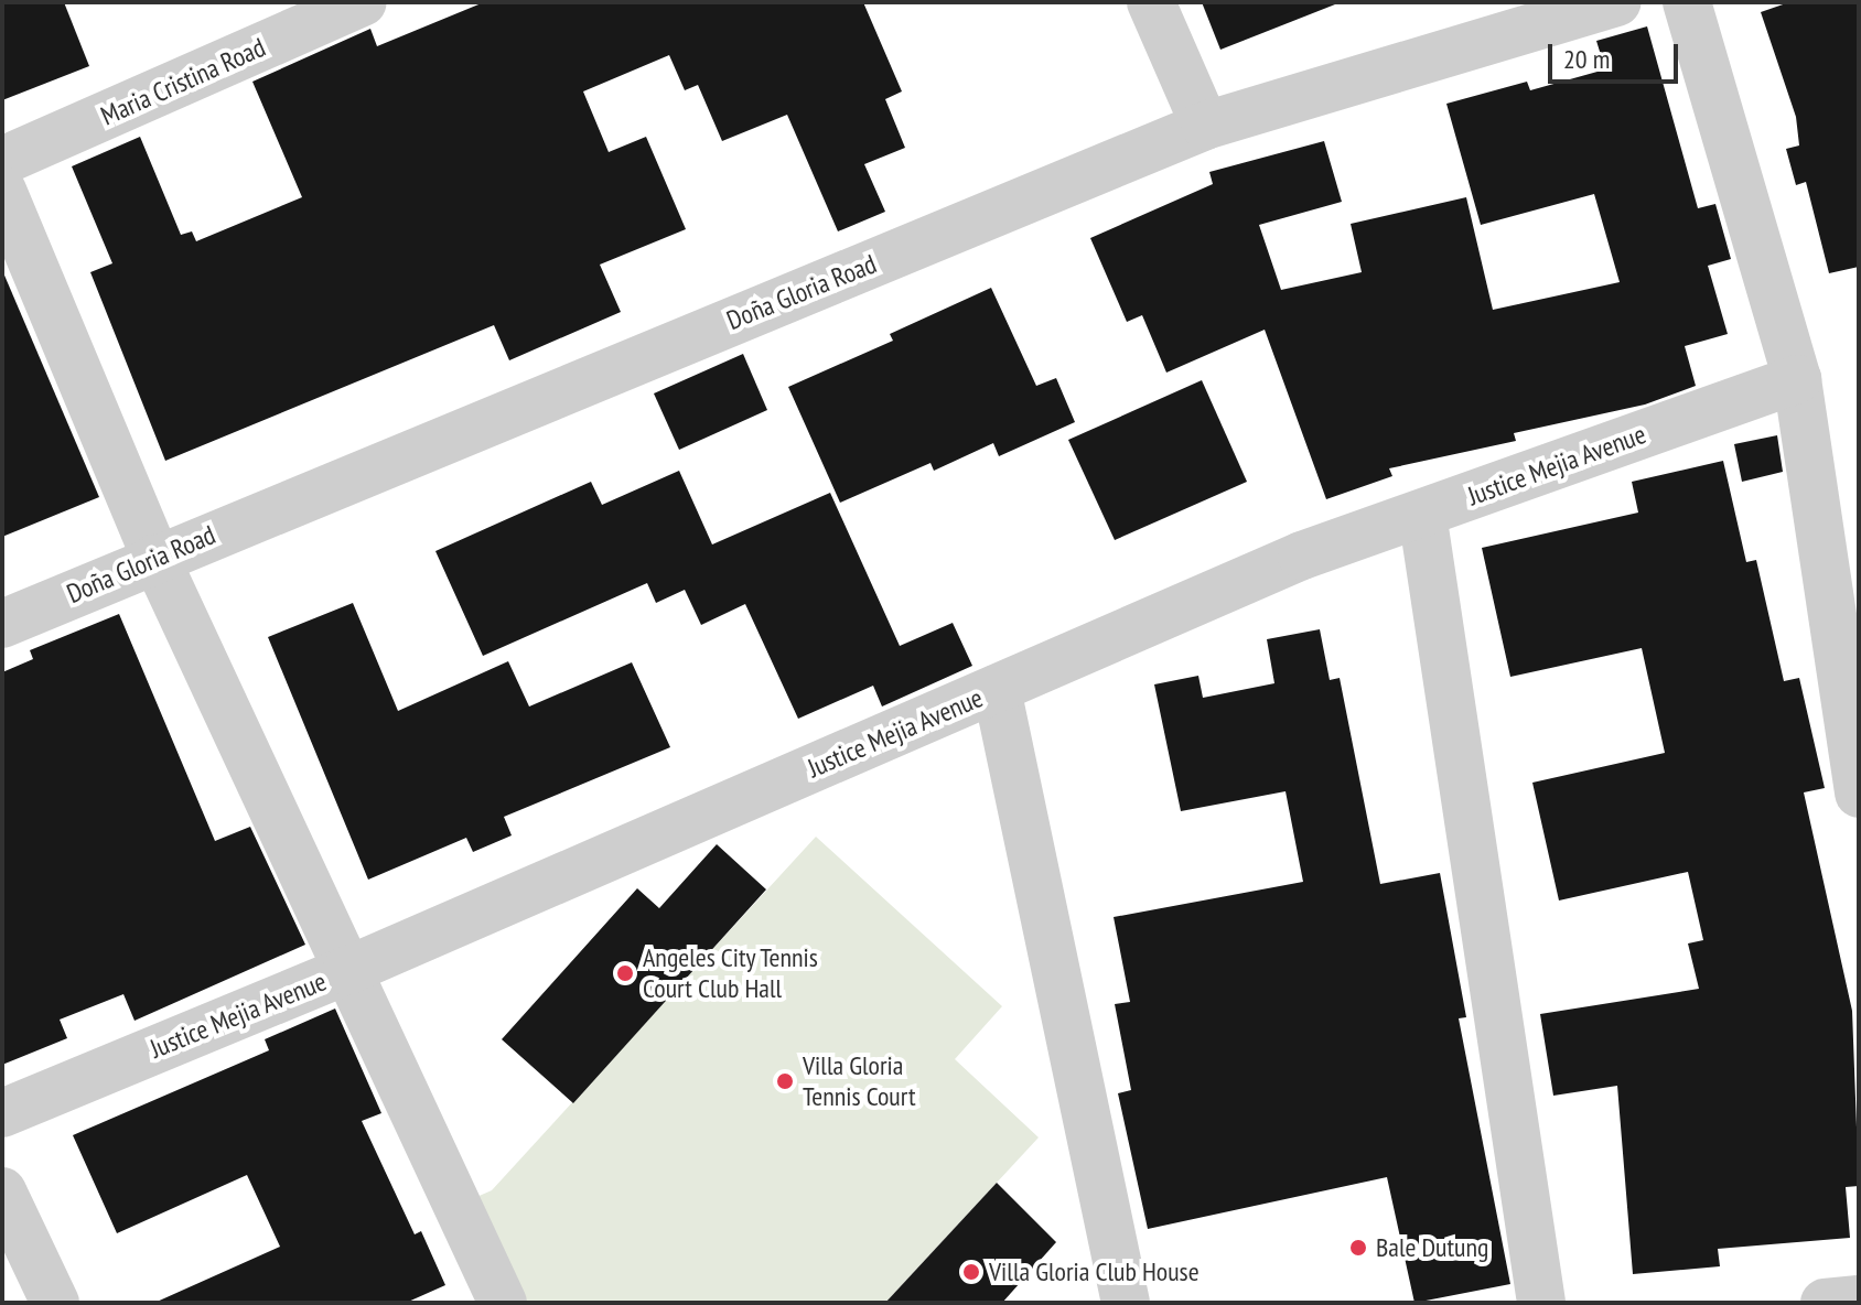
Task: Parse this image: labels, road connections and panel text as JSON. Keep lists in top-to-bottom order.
{
  "streets": {
    "street": ["Maria Cristina Road", "Doña Gloria Road", "Justice Mejia Avenue"]
  },
  "places": [
    "Angeles City Tennis Court Club Hall",
    "Villa Gloria Tennis Court",
    "Bale Dutung",
    "Villa Gloria Club House"
  ],
  "scale_bar": "20 m"
}
